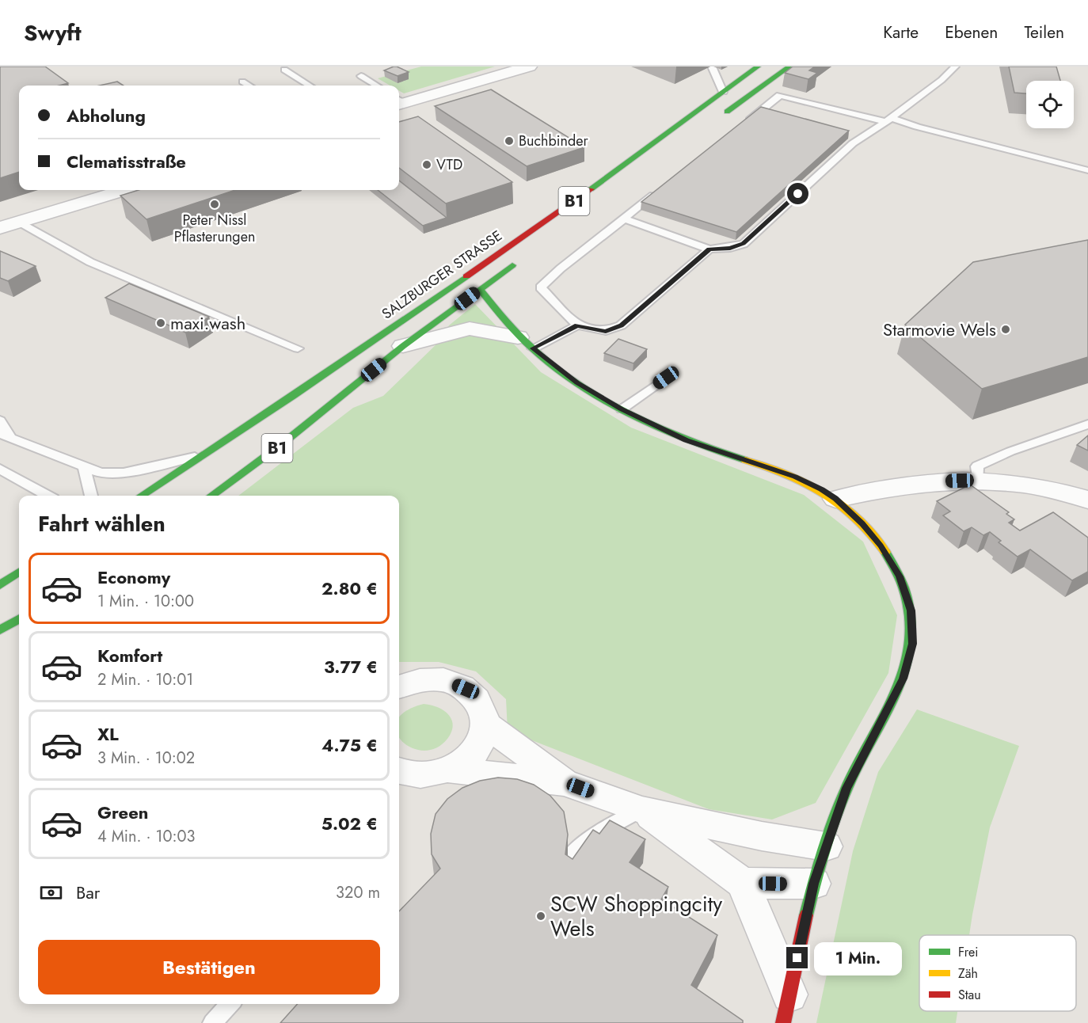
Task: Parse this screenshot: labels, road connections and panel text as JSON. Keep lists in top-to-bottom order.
{
  "streets": {
    "main road": ["B1", "SALZBURGER STRASSE"]
  },
  "places": [
    "Buchbinder",
    "VTD",
    "Peter Nissl Pflasterungen",
    "maxi.wash",
    "Starmovie Wels",
    "SCW Shoppingcity Wels"
  ],
  "legend": ["Frei", "Zäh", "Stau"],
  "page": {
    "header": "Swyft",
    "nav": ["Karte", "Ebenen", "Teilen"],
    "banner": ["Abholung", "Clematisstraße"],
    "heading": "Fahrt wählen",
    "list": [
      {
        "name": "Economy",
        "note": "1 Min. · 10:00",
        "value": "2.80 €"
      },
      {
        "name": "Komfort",
        "note": "2 Min. · 10:01",
        "value": "3.77 €"
      },
      {
        "name": "XL",
        "note": "3 Min. · 10:02",
        "value": "4.75 €"
      },
      {
        "name": "Green",
        "note": "4 Min. · 10:03",
        "value": "5.02 €"
      }
    ],
    "pay": ["Bar", "320 m"],
    "buttons": "Bestätigen",
    "bubble": "1 Min."
  }
}
